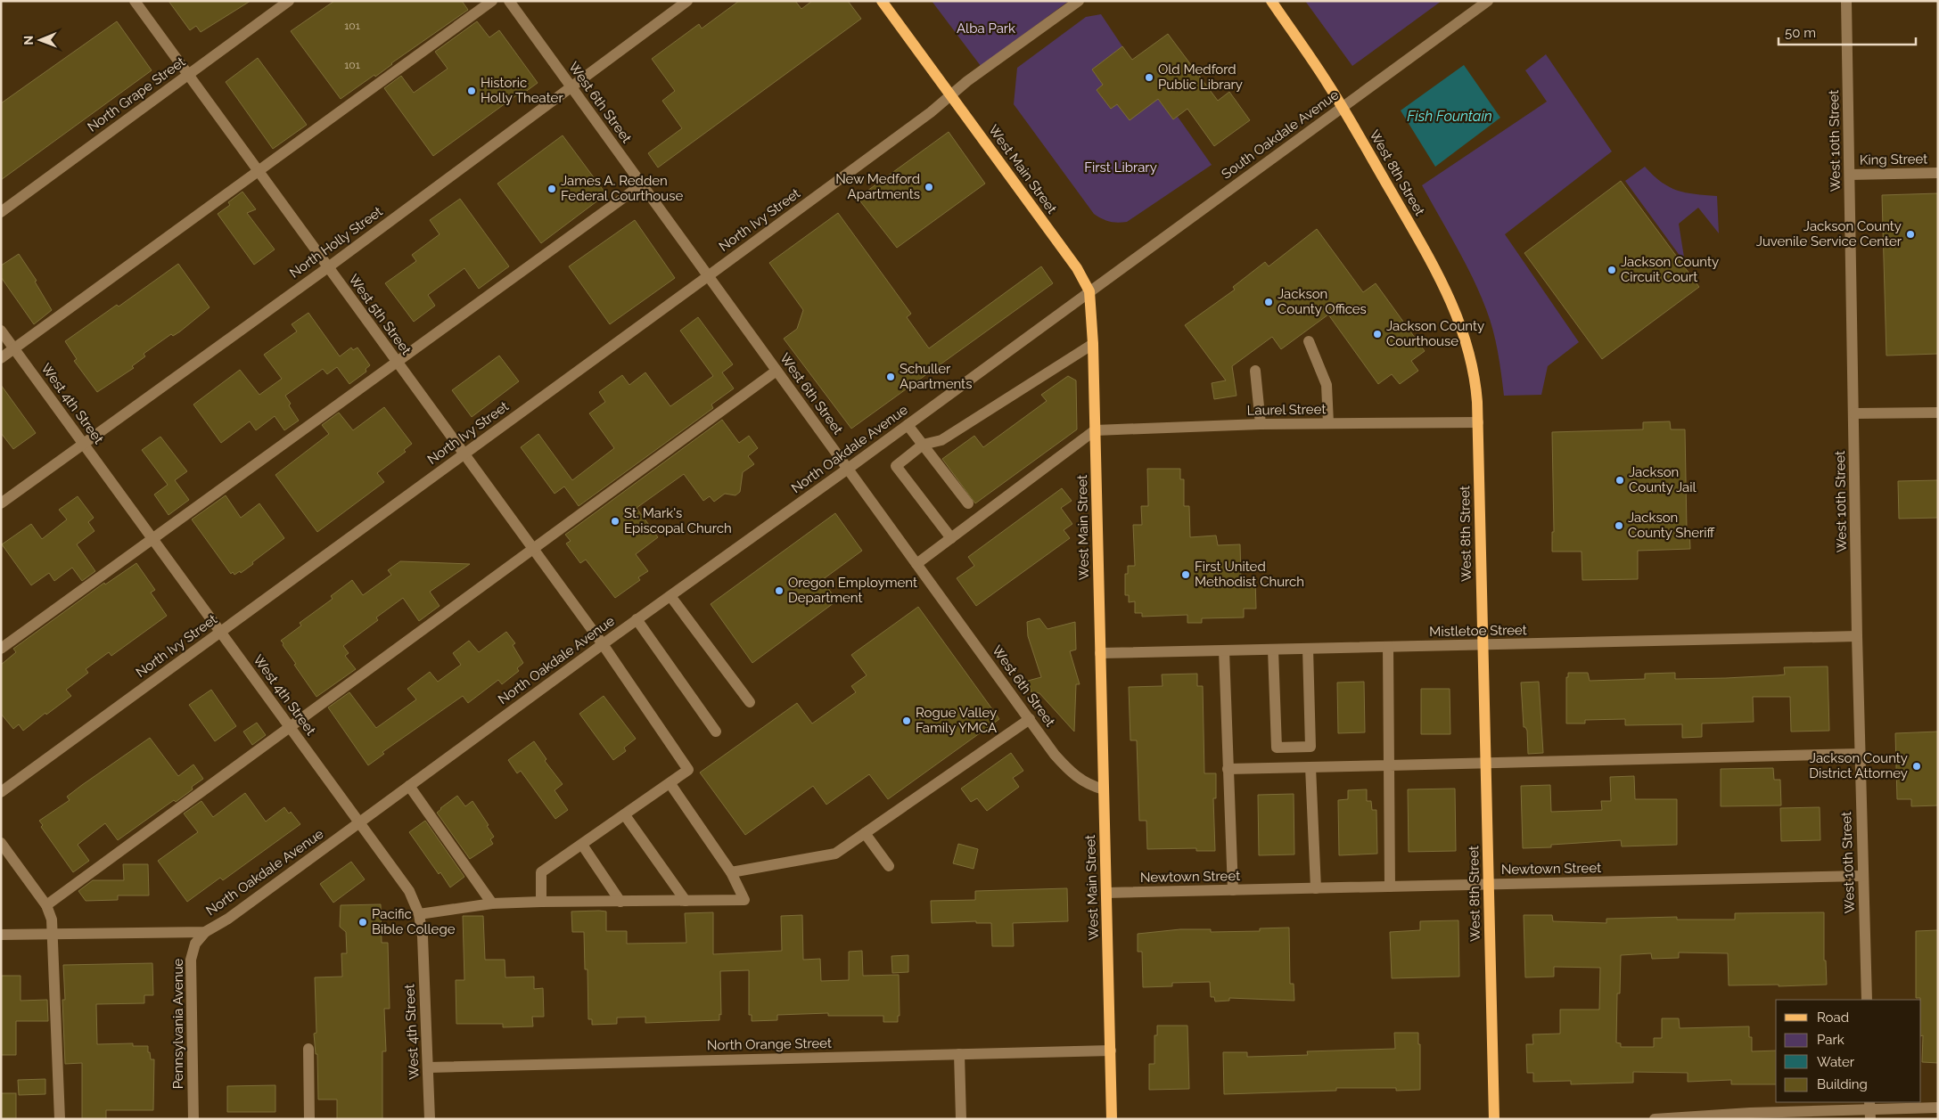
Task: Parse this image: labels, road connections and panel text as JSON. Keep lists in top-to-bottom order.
{
  "streets": {
    "main road": ["West Main Street", "West 8th Street"],
    "street": [
      "North Grape Street",
      "West 6th Street",
      "South Oakdale Avenue",
      "West 10th Street",
      "King Street",
      "North Ivy Street",
      "North Holly Street",
      "West 5th Street",
      "West 4th Street",
      "Laurel Street",
      "North Oakdale Avenue",
      "Mistletoe Street",
      "Newtown Street",
      "Pennsylvania Avenue",
      "North Orange Street"
    ]
  },
  "crossings": [
    ["North Grape Street", "West 5th Street"],
    ["West 6th Street", "West Main Street"],
    ["West 6th Street", "North Ivy Street"],
    ["West 6th Street", "North Holly Street"],
    ["West 6th Street", "North Oakdale Avenue"],
    ["South Oakdale Avenue", "West Main Street"],
    ["South Oakdale Avenue", "West 8th Street"],
    ["South Oakdale Avenue", "North Oakdale Avenue"],
    ["West 10th Street", "King Street"],
    ["West 10th Street", "Mistletoe Street"],
    ["West 10th Street", "Newtown Street"],
    ["West Main Street", "North Ivy Street"],
    ["West Main Street", "Laurel Street"],
    ["West Main Street", "North Oakdale Avenue"],
    ["West Main Street", "Mistletoe Street"],
    ["West Main Street", "Newtown Street"],
    ["West Main Street", "North Orange Street"],
    ["West 8th Street", "Laurel Street"],
    ["West 8th Street", "Mistletoe Street"],
    ["West 8th Street", "Newtown Street"],
    ["North Ivy Street", "West 5th Street"],
    ["North Ivy Street", "West 4th Street"],
    ["North Holly Street", "West 5th Street"],
    ["North Holly Street", "West 4th Street"],
    ["West 5th Street", "North Oakdale Avenue"],
    ["West 4th Street", "North Oakdale Avenue"],
    ["West 4th Street", "North Orange Street"],
    ["North Oakdale Avenue", "Pennsylvania Avenue"]
  ],
  "water": ["Fish Fountain"],
  "parks": ["Alba Park", "First Library"],
  "places": [
    "Old Medford Public Library",
    "Historic Holly Theater",
    "New Medford Apartments",
    "James A. Redden Federal Courthouse",
    "Jackson County Juvenile Service Center",
    "Jackson County Circuit Court",
    "Jackson County Offices",
    "Jackson County Courthouse",
    "Schuller Apartments",
    "Jackson County Jail",
    "St. Mark's Episcopal Church",
    "Jackson County Sheriff",
    "First United Methodist Church",
    "Oregon Employment Department",
    "Rogue Valley Family YMCA",
    "Jackson County District Attorney",
    "Pacific Bible College"
  ],
  "house_numbers": ["101", "101"],
  "legend": [
    "Road",
    "Park",
    "Water",
    "Building"
  ],
  "scale_bar": "50 m",
  "north": "left"
}
